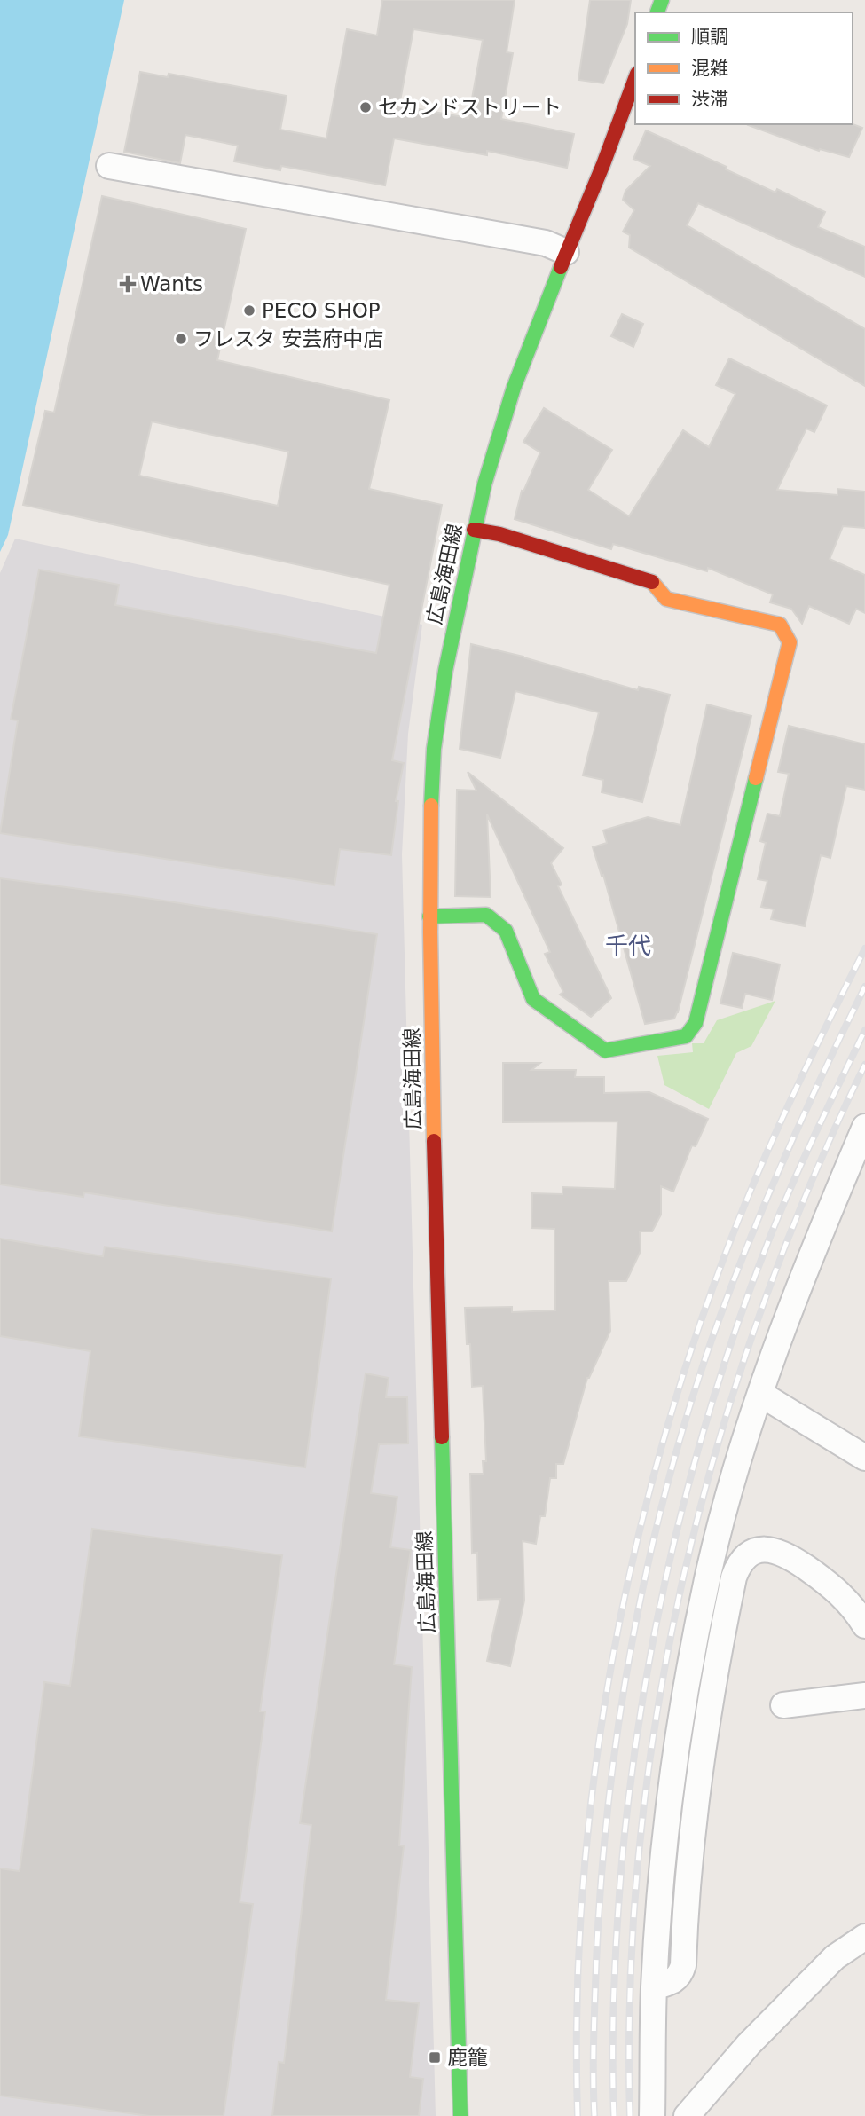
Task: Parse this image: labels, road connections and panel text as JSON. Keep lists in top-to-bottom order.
{
  "streets": {
    "main road": ["広島海田線"]
  },
  "districts": ["千代"],
  "places": {
    "other": ["セカンドストリート", "PECO SHOP", "フレスタ 安芸府中店"],
    "health": ["Wants"],
    "transit": ["鹿籠"]
  },
  "legend": ["順調", "混雑", "渋滞"]
}
